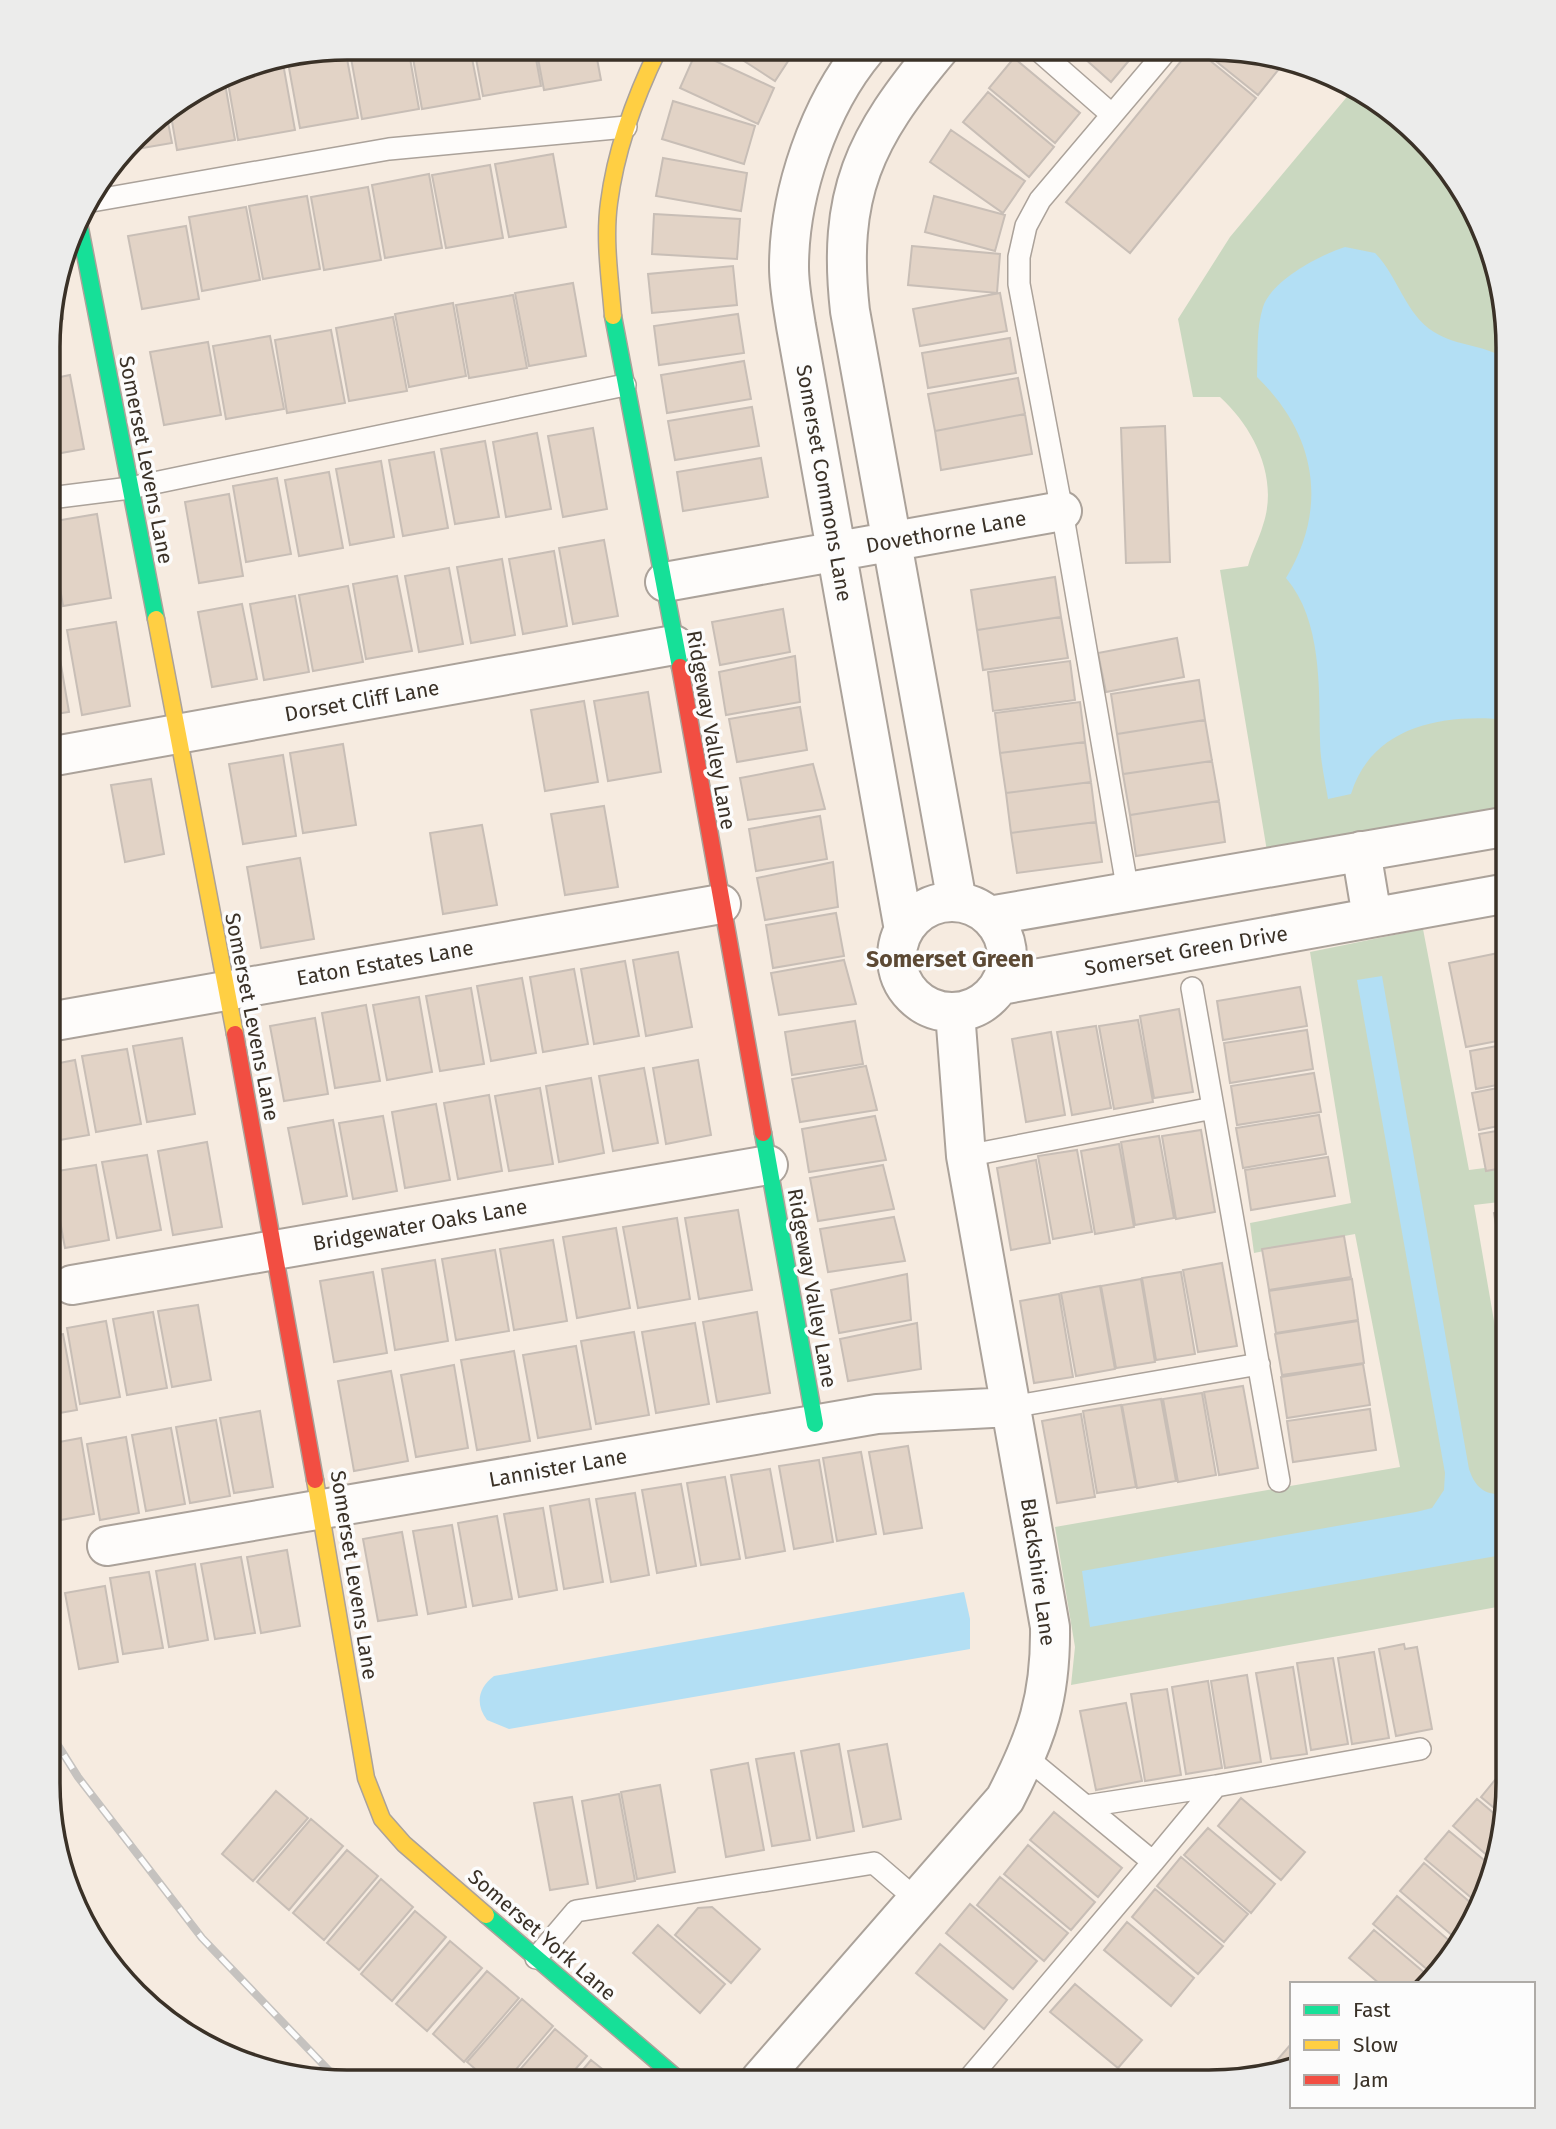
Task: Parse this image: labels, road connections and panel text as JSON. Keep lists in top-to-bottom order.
{
  "streets": {
    "street": [
      "Somerset Levens Lane",
      "Somerset Commons Lane",
      "Dovethorne Lane",
      "Dorset Cliff Lane",
      "Ridgeway Valley Lane",
      "Somerset Green Drive",
      "Eaton Estates Lane",
      "Bridgewater Oaks Lane",
      "Lannister Lane",
      "Blackshire Lane",
      "Somerset York Lane"
    ]
  },
  "crossings": [
    ["Somerset Levens Lane", "Dorset Cliff Lane"],
    ["Somerset Levens Lane", "Eaton Estates Lane"],
    ["Somerset Levens Lane", "Bridgewater Oaks Lane"],
    ["Somerset Levens Lane", "Lannister Lane"],
    ["Somerset Levens Lane", "Somerset York Lane"],
    ["Somerset Commons Lane", "Dovethorne Lane"],
    ["Somerset Commons Lane", "Somerset Green Drive"],
    ["Somerset Commons Lane", "Blackshire Lane"],
    ["Dovethorne Lane", "Ridgeway Valley Lane"],
    ["Dorset Cliff Lane", "Ridgeway Valley Lane"],
    ["Ridgeway Valley Lane", "Eaton Estates Lane"],
    ["Ridgeway Valley Lane", "Bridgewater Oaks Lane"],
    ["Ridgeway Valley Lane", "Lannister Lane"],
    ["Somerset Green Drive", "Blackshire Lane"],
    ["Lannister Lane", "Blackshire Lane"]
  ],
  "districts": ["Somerset Green"],
  "legend": ["Fast", "Slow", "Jam"]
}
